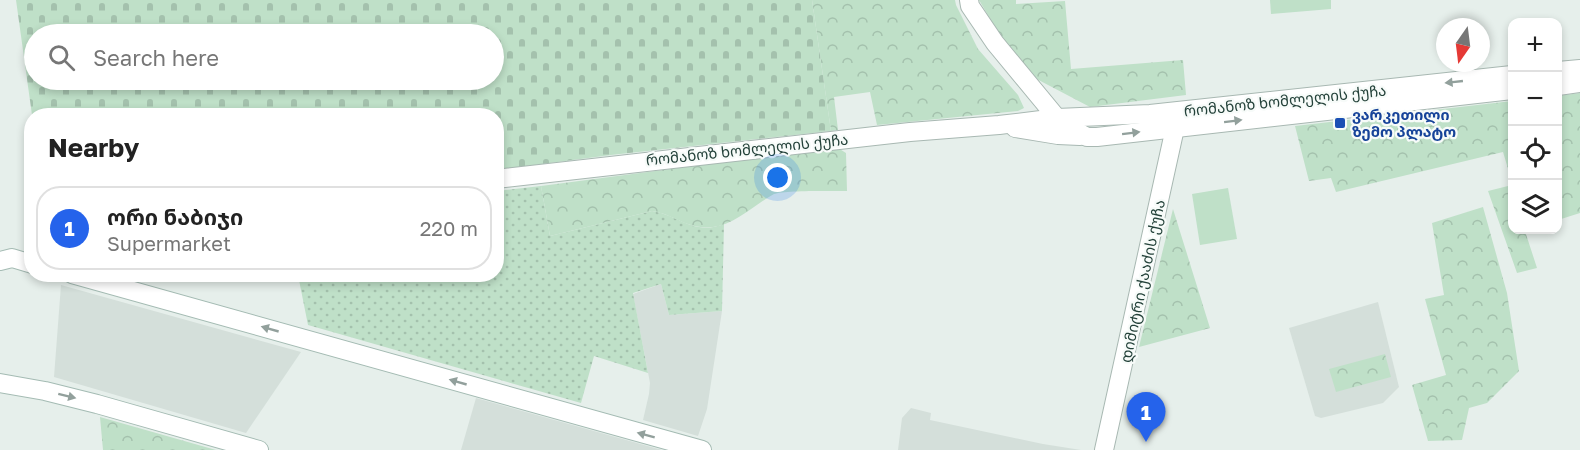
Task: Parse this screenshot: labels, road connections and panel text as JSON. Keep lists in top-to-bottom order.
{
  "streets": {
    "street": ["რომანოზ ხომლელის ქუჩა", "დიმიტრი ქააძის ქუჩა"]
  },
  "crossings": [
    ["რომანოზ ხომლელის ქუჩა", "დიმიტრი ქააძის ქუჩა"]
  ],
  "places": {
    "transit": ["ვარკეთილი ზემო პლატო"]
  },
  "north": "bottom",
  "page": {
    "map_buttons": ["+", "−"],
    "search": "Search here",
    "heading": "Nearby",
    "list": [
      {
        "mark": "1",
        "name": "ორი ნაბიჯი",
        "note": "Supermarket",
        "value": "220 m"
      }
    ],
    "pins": "1"
  }
}
